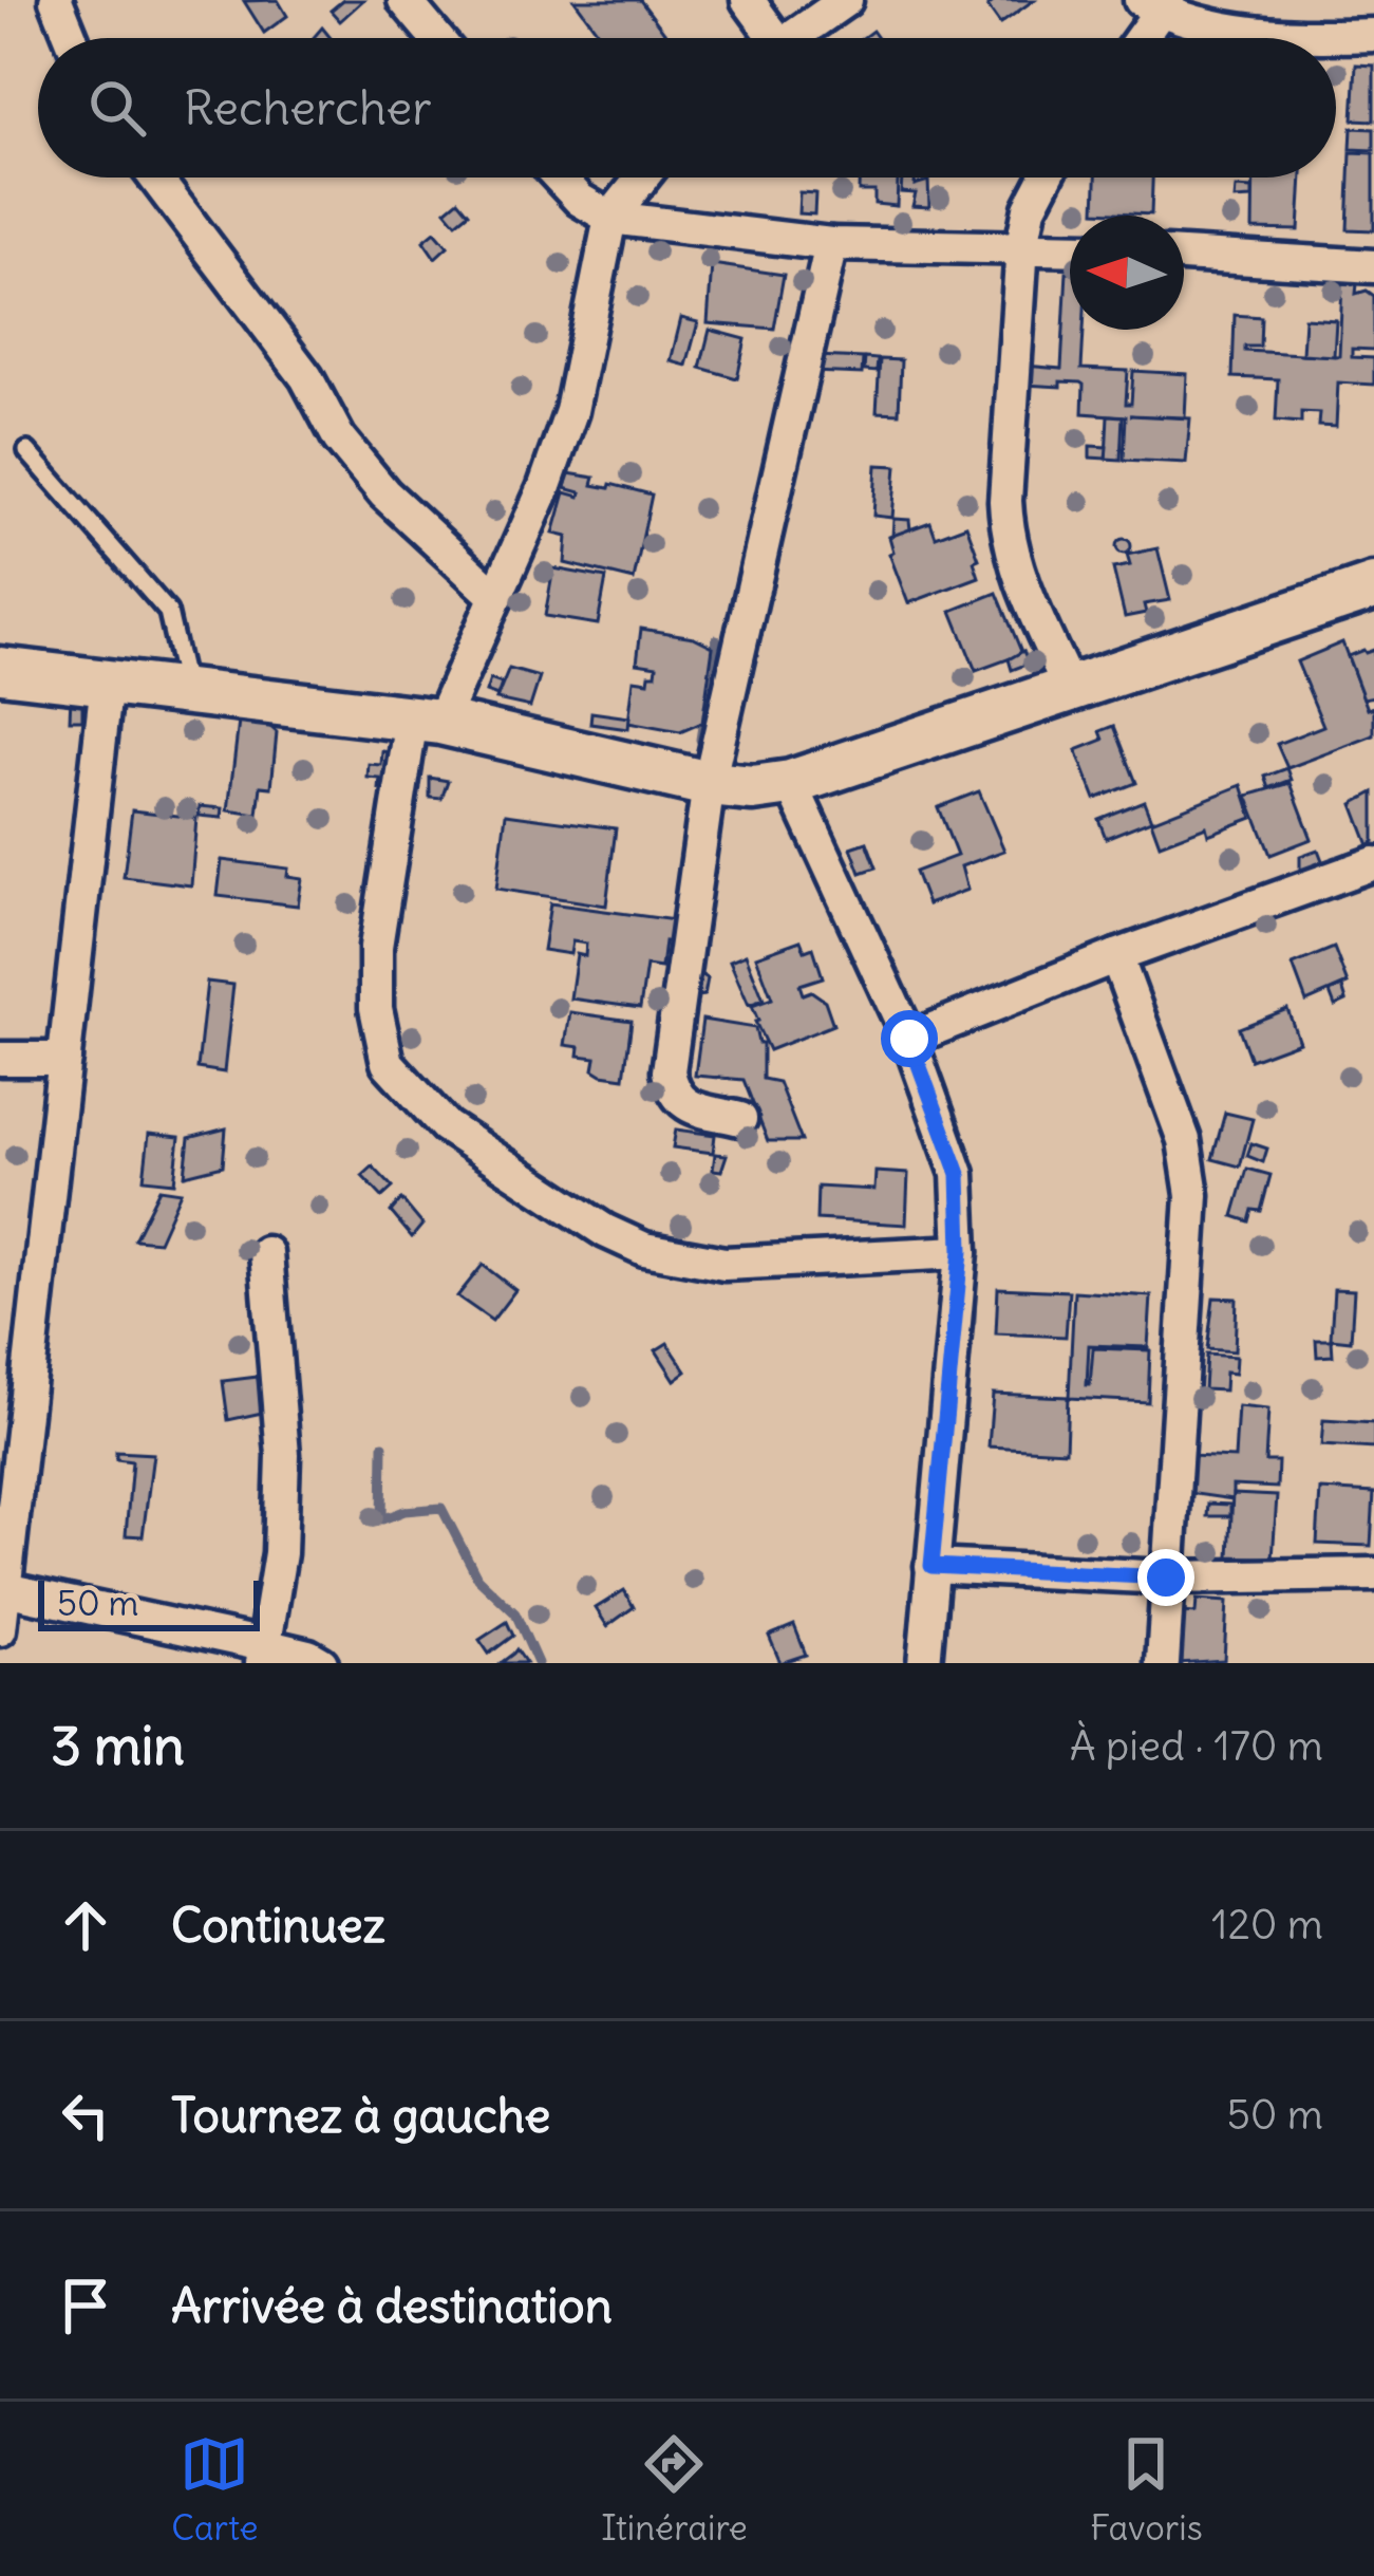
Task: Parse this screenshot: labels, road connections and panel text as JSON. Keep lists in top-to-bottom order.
{
  "scale_bar": "50 m",
  "north": "left",
  "page": {
    "search": "Rechercher",
    "scale": "50 m",
    "heading": ["3 min", "À pied · 170 m"],
    "list": [
      ["Continuez", "120 m"],
      ["Tournez à gauche", "50 m"],
      "Arrivée à destination"
    ],
    "nav": ["Carte", "Itinéraire", "Favoris"]
  }
}
